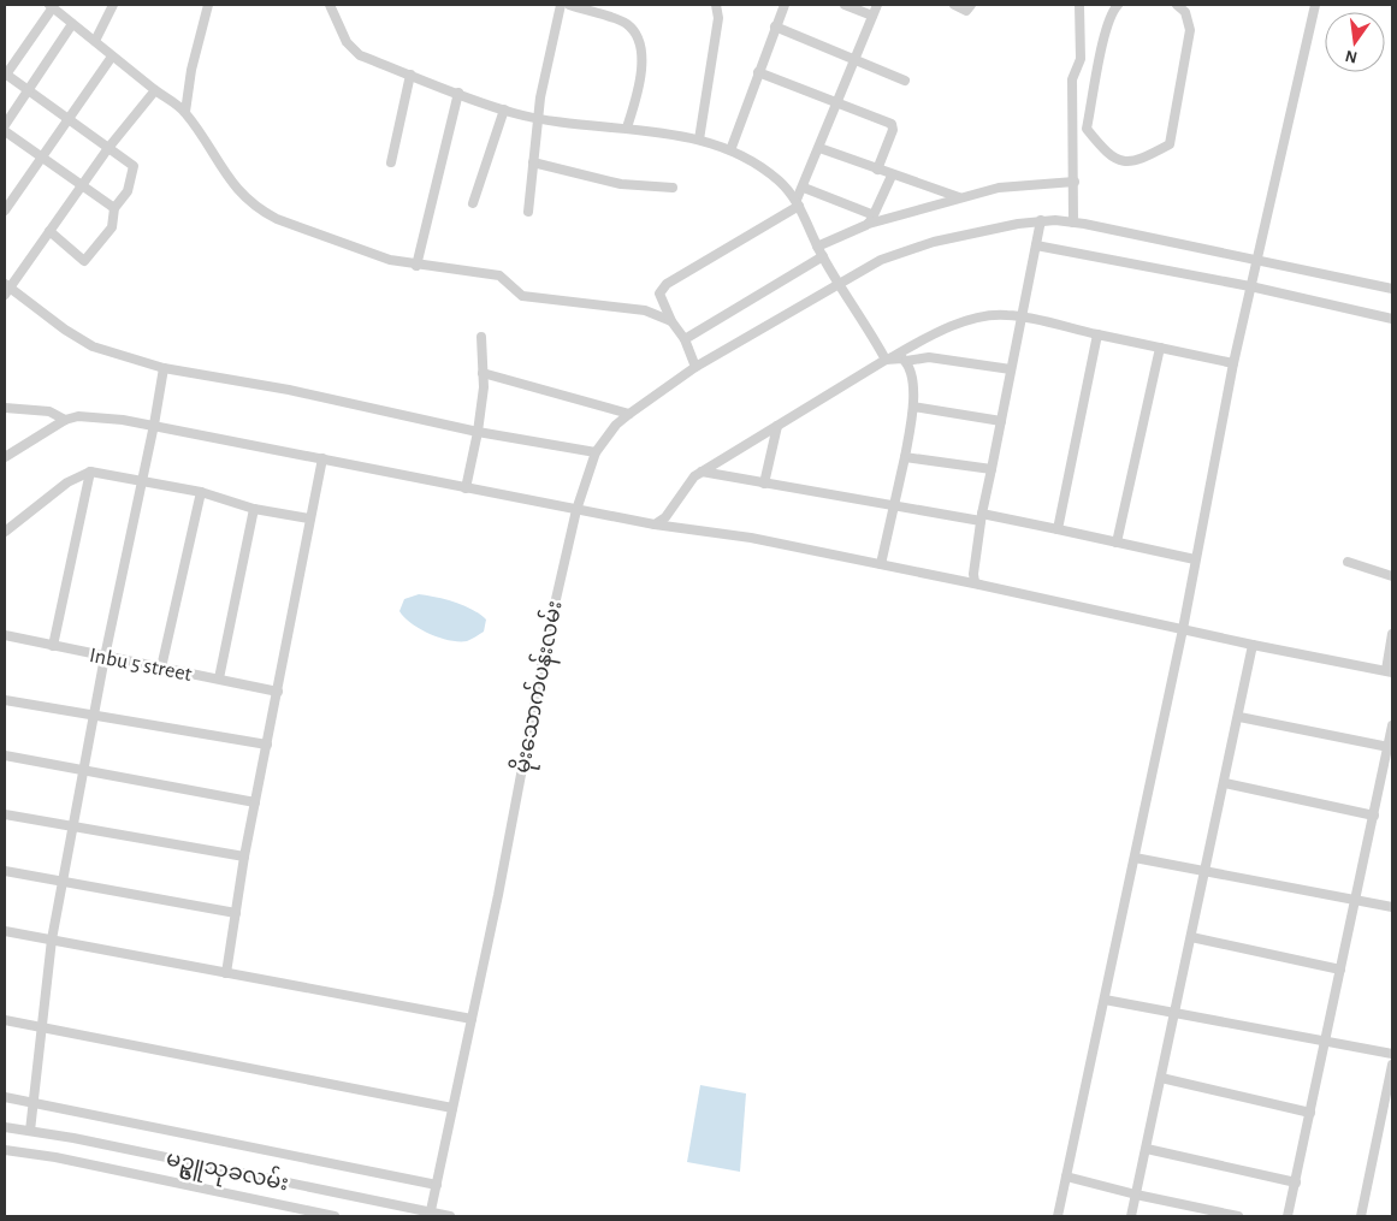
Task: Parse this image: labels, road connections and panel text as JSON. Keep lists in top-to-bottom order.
{
  "streets": {
    "street": ["Inbu 5 street", "မိုးသောက်ပန်းလမ်း", "မဥ္ဇူသုခလမ်း"]
  },
  "crossings": [
    ["မိုးသောက်ပန်းလမ်း", "မဥ္ဇူသုခလမ်း"]
  ],
  "north": "bottom"
}
